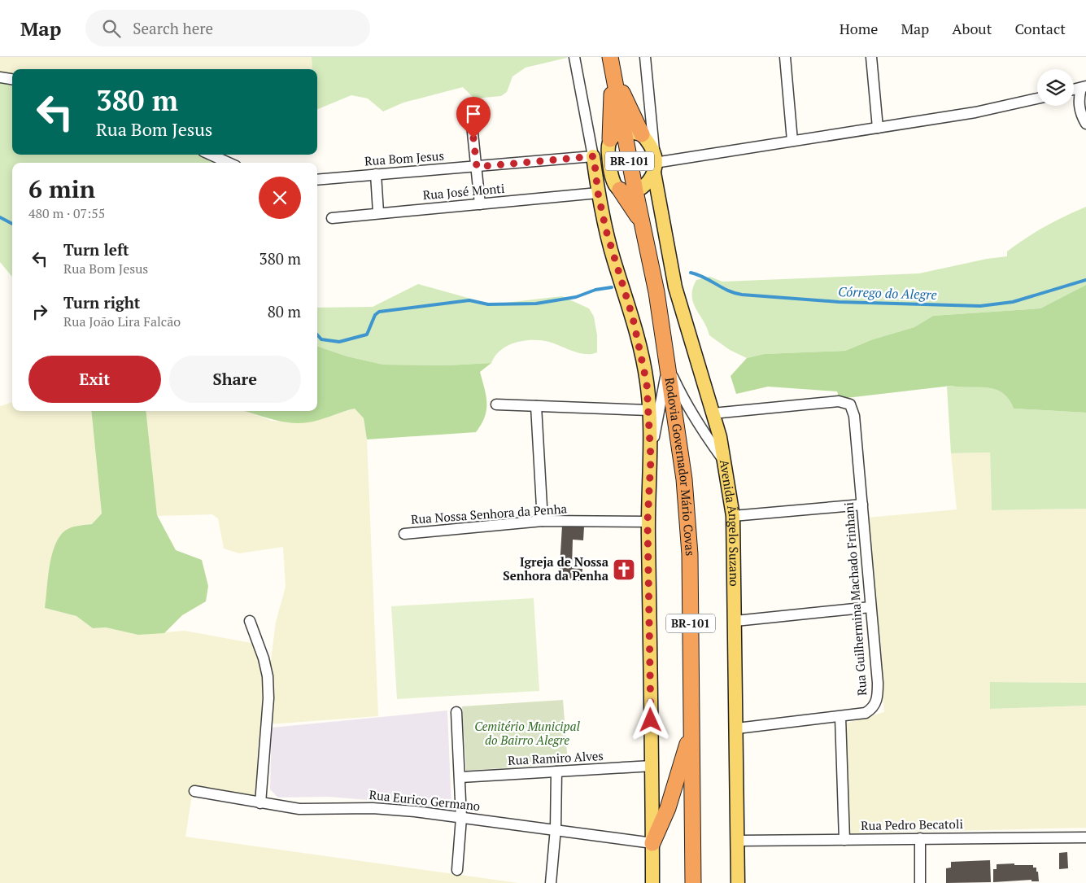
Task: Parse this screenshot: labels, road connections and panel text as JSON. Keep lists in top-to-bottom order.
{
  "streets": {
    "highway": ["BR-101", "Rodovia Governador Mário Covas"],
    "main road": ["Avenida Ângelo Suzano"],
    "street": [
      "Rua Bom Jesus",
      "Rua José Monti",
      "Rua Nossa Senhora da Penha",
      "Rua Guilhermina Machado Frinhani",
      "Rua Ramiro Alves",
      "Rua Eurico Germano",
      "Rua Pedro Becatoli"
    ]
  },
  "crossings": [
    ["Rodovia Governador Mário Covas", "Avenida Ângelo Suzano"],
    ["Avenida Ângelo Suzano", "Rua Guilhermina Machado Frinhani"],
    ["Avenida Ângelo Suzano", "Rua Pedro Becatoli"]
  ],
  "water": ["Córrego do Alegre"],
  "parks": ["Cemitério Municipal do Bairro Alegre"],
  "places": {
    "church": ["Igreja de Nossa Senhora da Penha"]
  },
  "page": {
    "header": "Map",
    "search": "Search here",
    "nav": [
      "Home",
      "Map",
      "About",
      "Contact"
    ],
    "turn": ["380 m", "Rua Bom Jesus"],
    "heading": ["6 min", "480 m · 07:55"],
    "list": [
      {
        "name": "Turn left",
        "note": "Rua Bom Jesus",
        "value": "380 m"
      },
      {
        "name": "Turn right",
        "note": "Rua João Lira Falcão",
        "value": "80 m"
      }
    ],
    "buttons": ["Exit", "Share"]
  }
}
